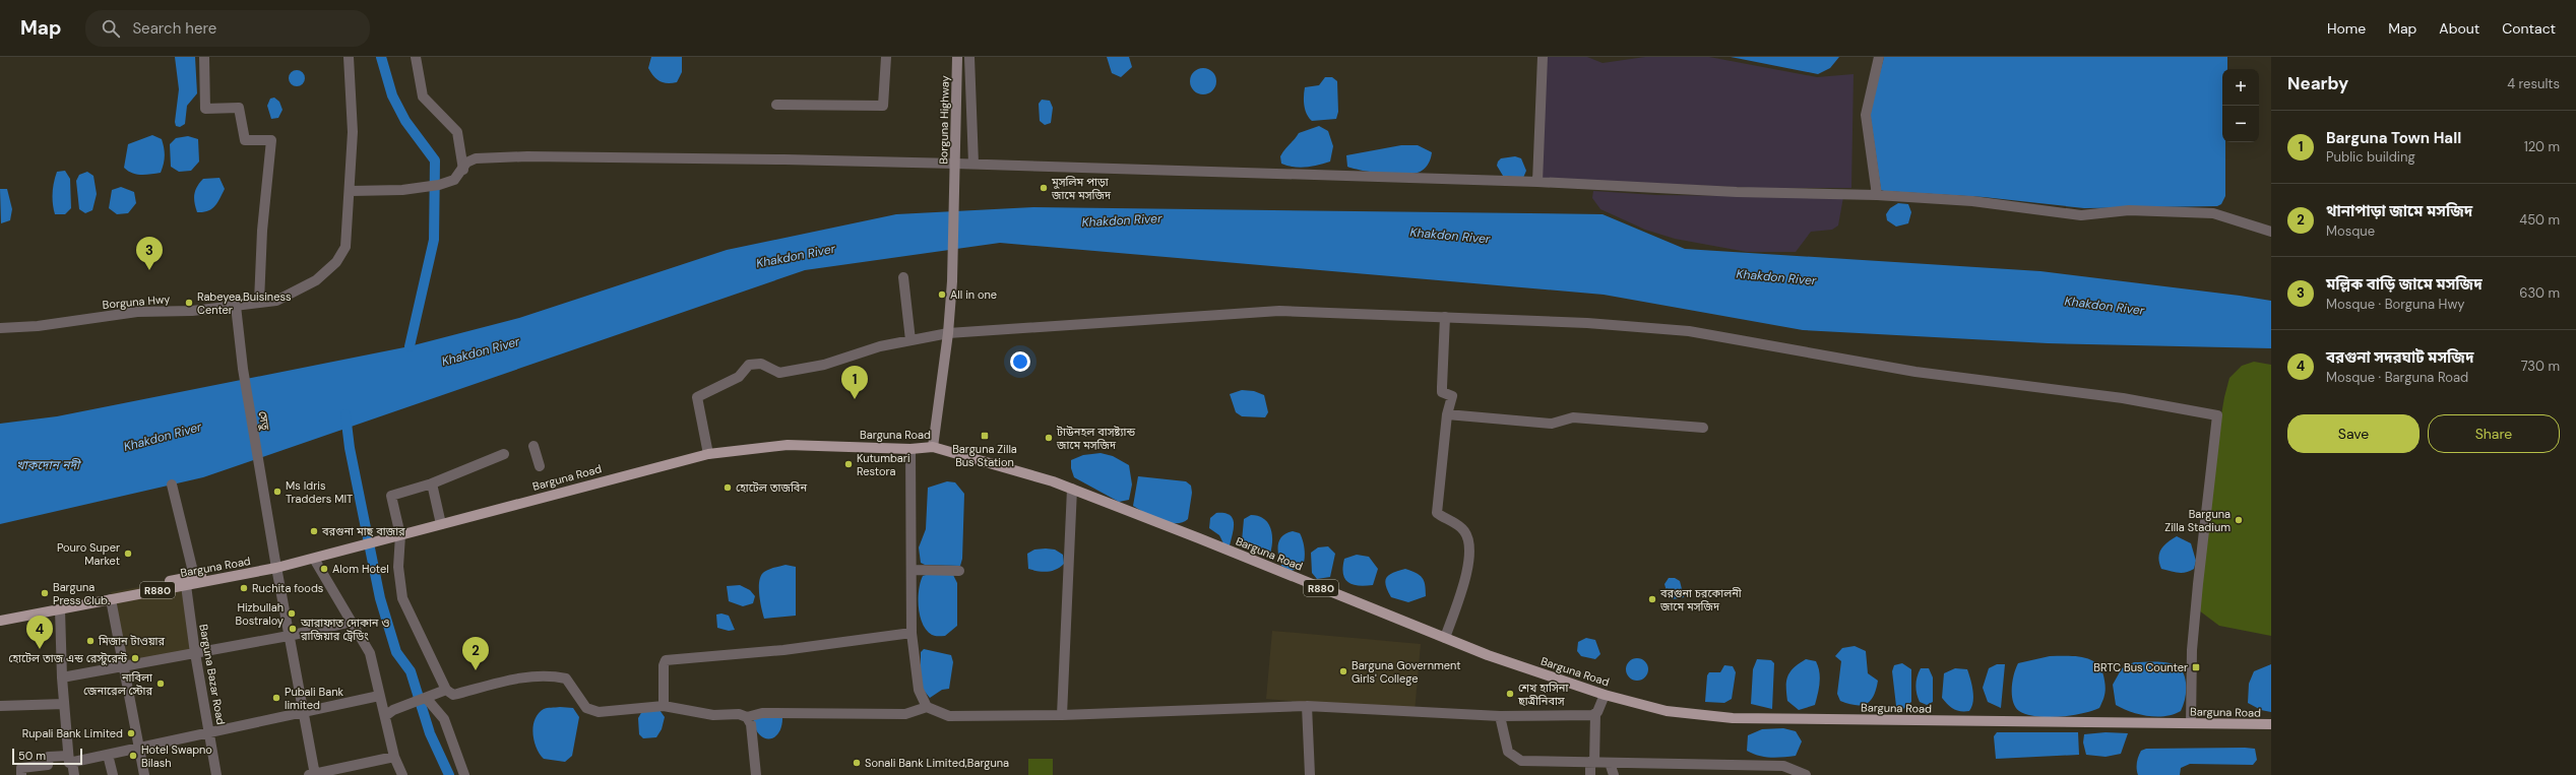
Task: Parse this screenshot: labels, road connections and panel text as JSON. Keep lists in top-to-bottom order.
{
  "streets": {
    "main road": ["Borguna Highway", "Barguna Road", "R880"],
    "street": ["Borguna Hwy", "সেতু", "Barguna Bazar Road"]
  },
  "crossings": [
    ["Borguna Highway", "Barguna Road"],
    ["Borguna Hwy", "সেতু"],
    ["সেতু", "Barguna Road"],
    ["Barguna Road", "Barguna Bazar Road"]
  ],
  "water": ["Khakdon River", "খাকদোন নদী"],
  "places": {
    "other": [
      "মুসলিম পাড়া জামে মসজিদ",
      "All in one",
      "Rabeyea,Buisiness Center",
      "টাউনহল বাসষ্ট্যান্ড জামে মসজিদ",
      "Kutumbari Restora",
      "হোটেল তাজবিন",
      "Ms Idris Tradders MIT",
      "Barguna Zilla Stadium",
      "বরগুনা মাছ বাজার",
      "Pouro Super Market",
      "Alom Hotel",
      "Ruchita foods",
      "Barguna Press Club.",
      "বরগুনা চরকোলনী জামে মসজিদ",
      "Hizbullah Bostraloy",
      "আরাফাত দোকান ও রাজিয়ার ট্রেডিং",
      "মিজান টাওয়ার",
      "হোটেল তাজ এন্ড রেস্টুরেন্ট",
      "Barguna Government Girls' College",
      "নাবিলা জেনারেল স্টোর",
      "শেখ হাসিনা ছাত্রীনিবাস",
      "Pubali Bank limited",
      "Rupali Bank Limited",
      "Hotel Swapno Bilash",
      "Sonali Bank Limited,Barguna"
    ],
    "transit": ["Barguna Zilla Bus Station", "BRTC Bus Counter"]
  },
  "scale_bar": "50 m",
  "page": {
    "header": "Map",
    "search": "Search here",
    "nav": [
      "Home",
      "Map",
      "About",
      "Contact"
    ],
    "heading": ["Nearby", "4 results"],
    "map_buttons": ["+", "−"],
    "list": [
      {
        "mark": "1",
        "name": "Barguna Town Hall",
        "note": "Public building",
        "value": "120 m"
      },
      {
        "mark": "2",
        "name": "থানাপাড়া জামে মসজিদ",
        "note": "Mosque",
        "value": "450 m"
      },
      {
        "mark": "3",
        "name": "মল্লিক বাড়ি জামে মসজিদ",
        "note": "Mosque · Borguna Hwy",
        "value": "630 m"
      },
      {
        "mark": "4",
        "name": "বরগুনা সদরঘাট মসজিদ",
        "note": "Mosque · Barguna Road",
        "value": "730 m"
      }
    ],
    "pins": [
      "3",
      "1",
      "4",
      "2"
    ],
    "buttons": ["Save", "Share"],
    "scale": "50 m"
  }
}
